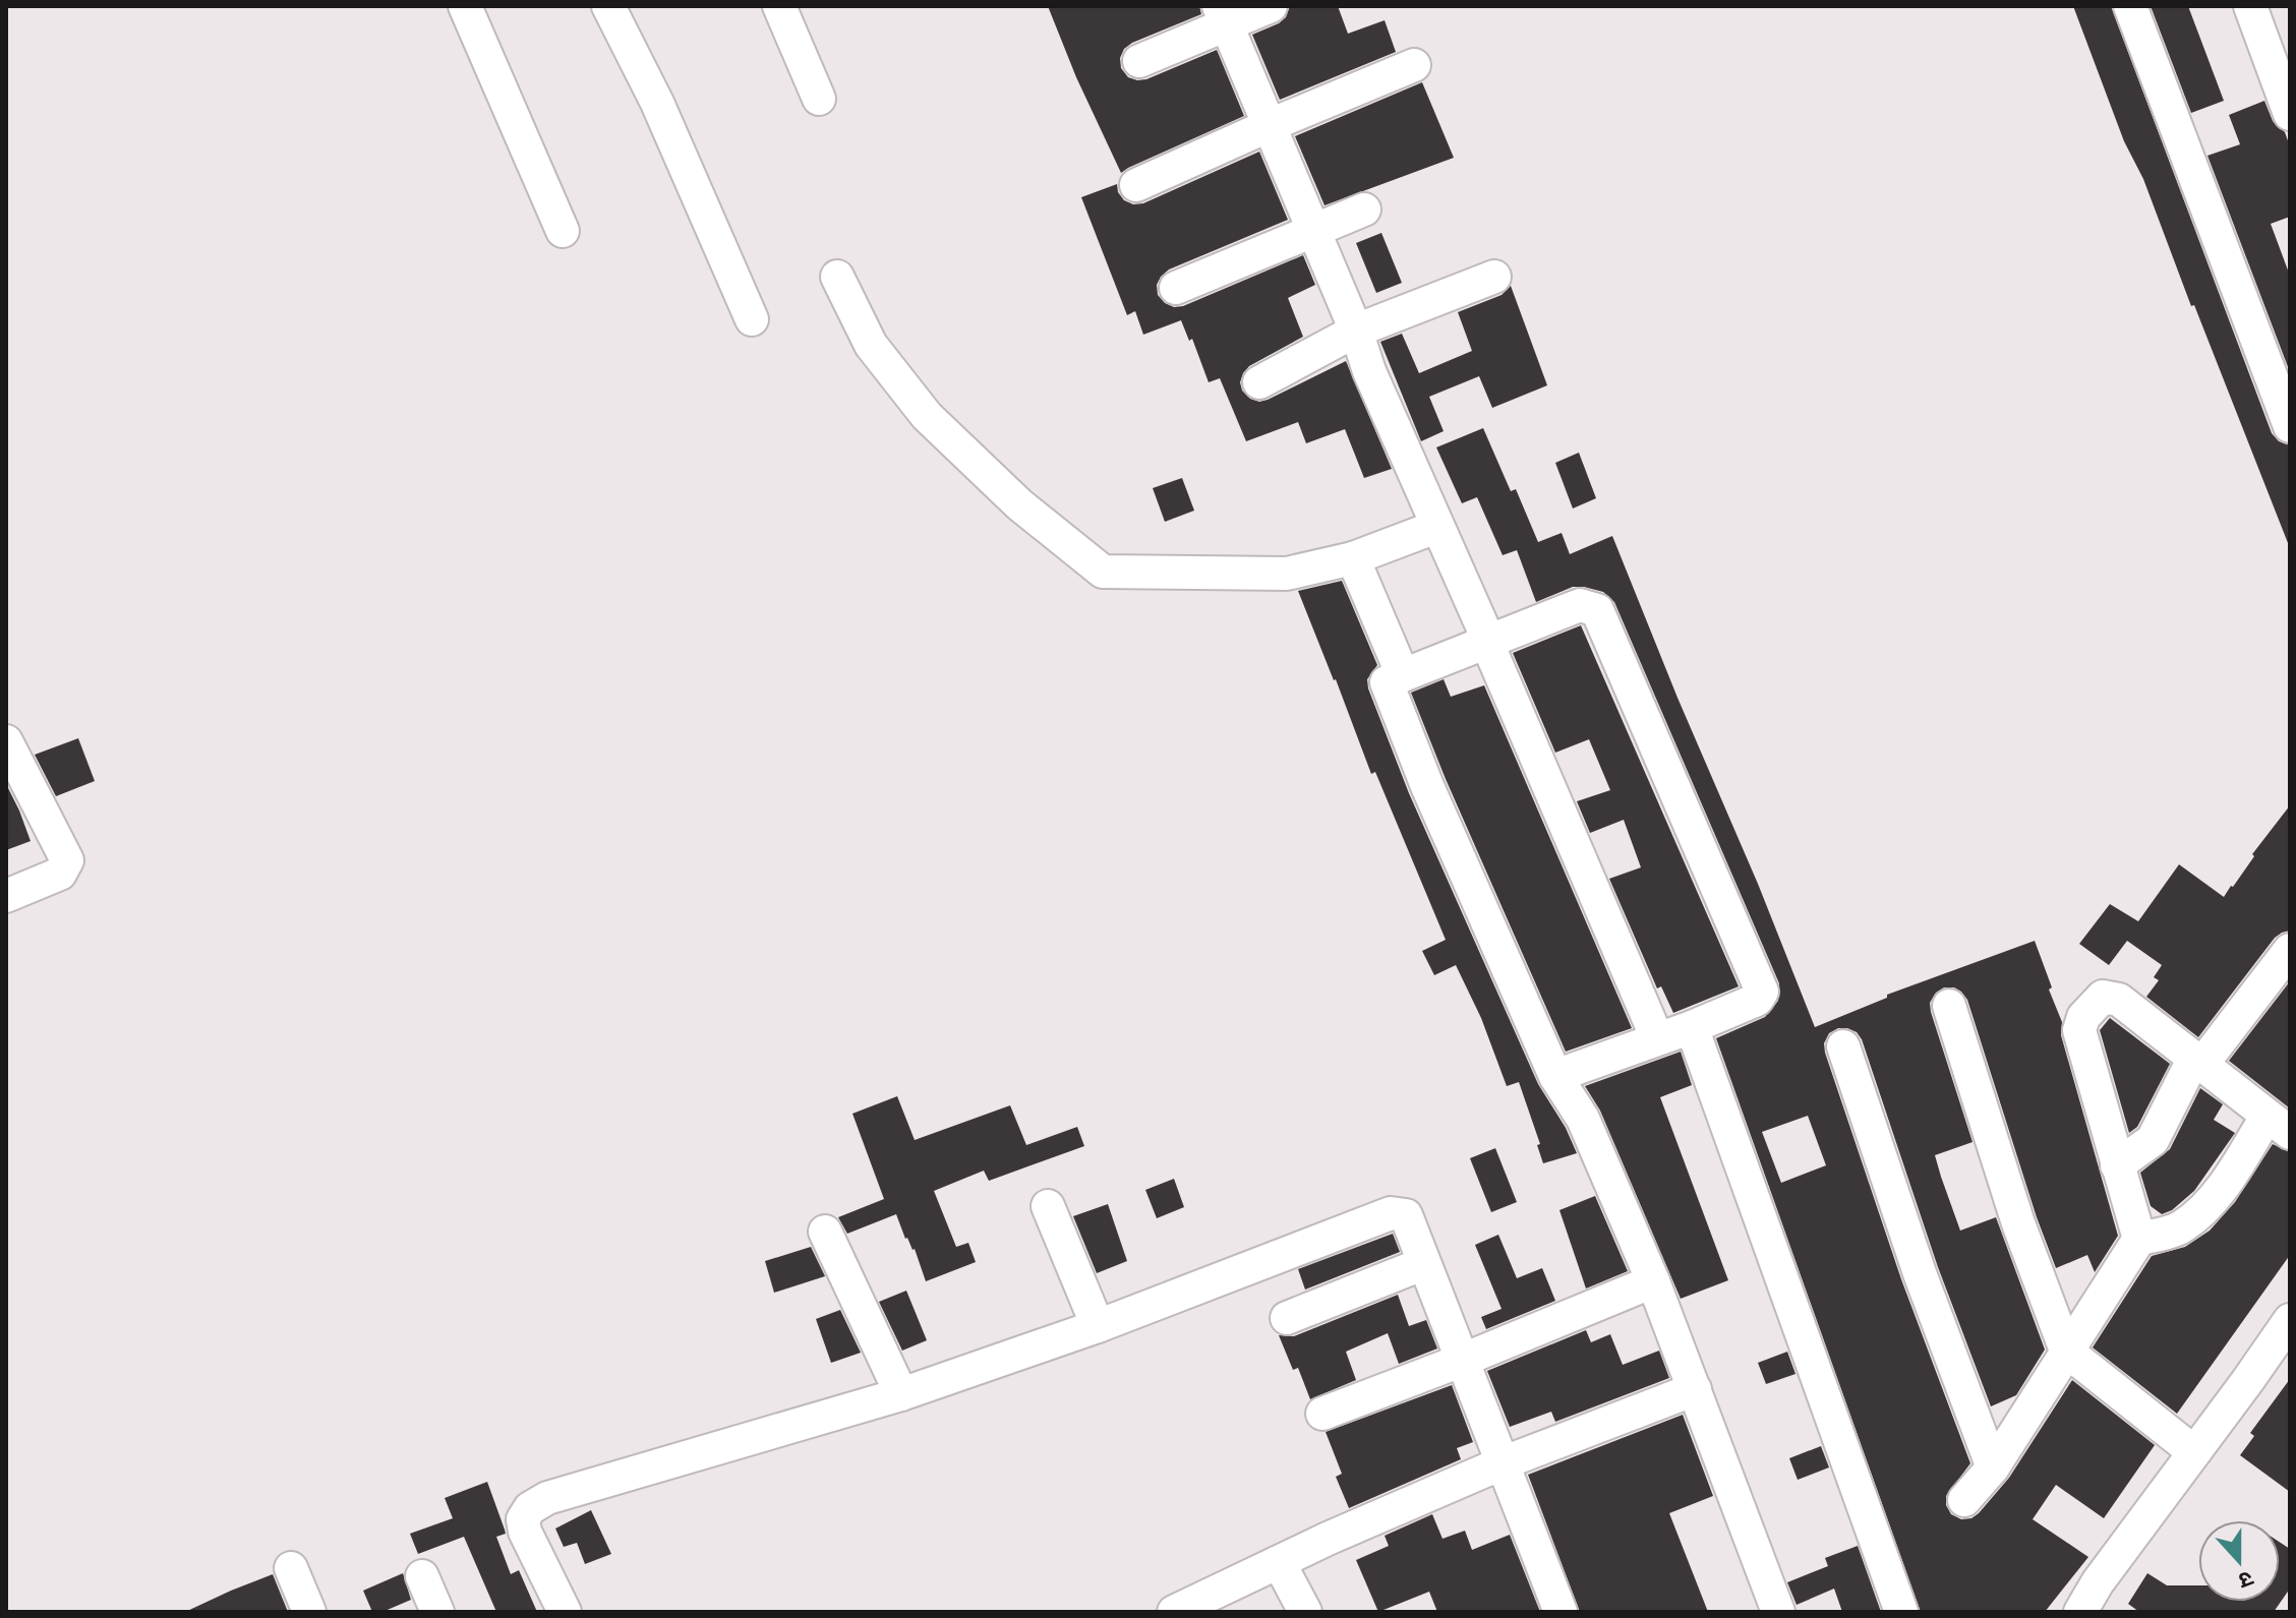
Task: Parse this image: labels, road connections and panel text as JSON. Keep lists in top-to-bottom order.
{
  "north": "bottom"
}
